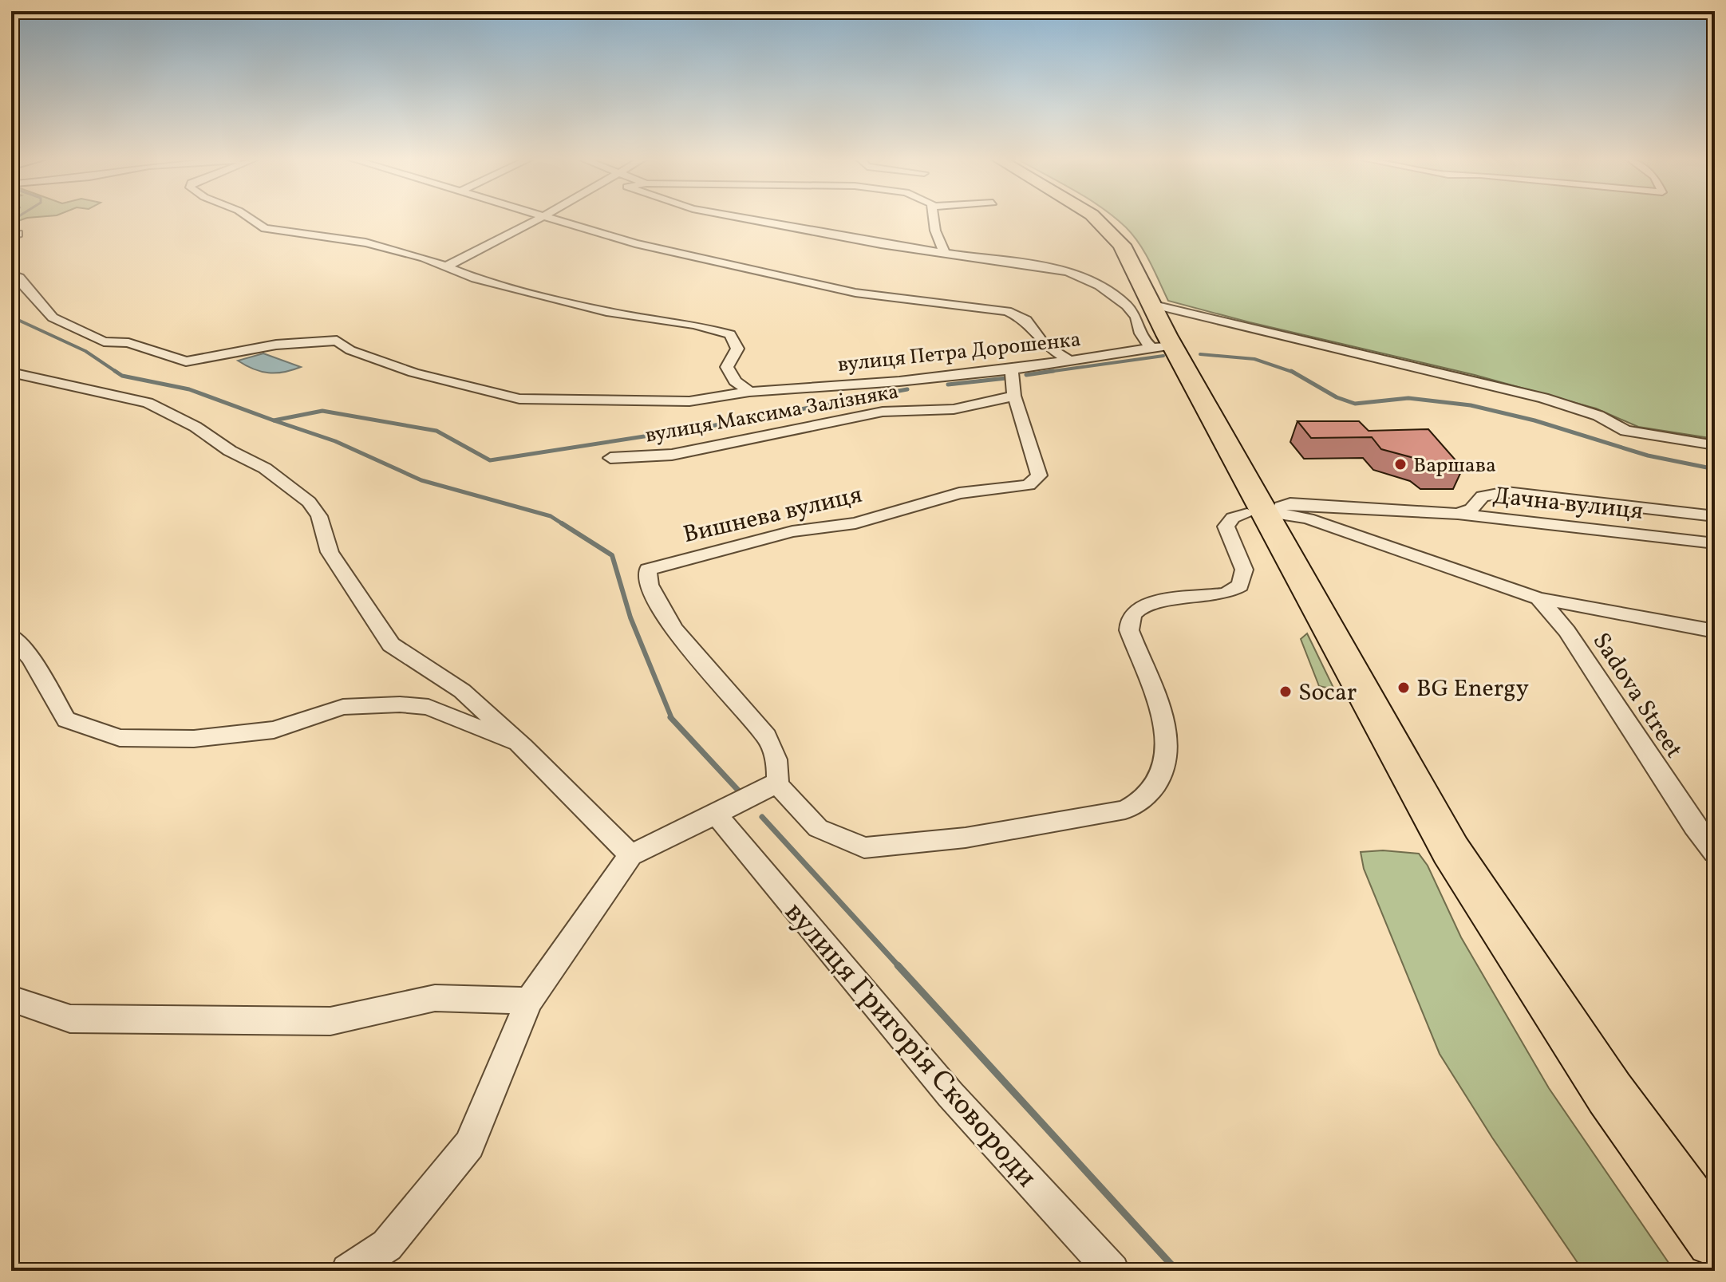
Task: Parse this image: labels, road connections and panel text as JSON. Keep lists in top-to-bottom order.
{
  "streets": {
    "street": [
      "вулиця Петра Дорошенка",
      "вулиця Максима Залізняка",
      "Дачна вулиця",
      "Вишнева вулиця",
      "Sadova Street",
      "вулиця Григорія Сковороди"
    ]
  },
  "crossings": [
    ["вулиця Максима Залізняка", "Вишнева вулиця"]
  ],
  "places": ["Варшава", "BG Energy", "Socar"]
}
